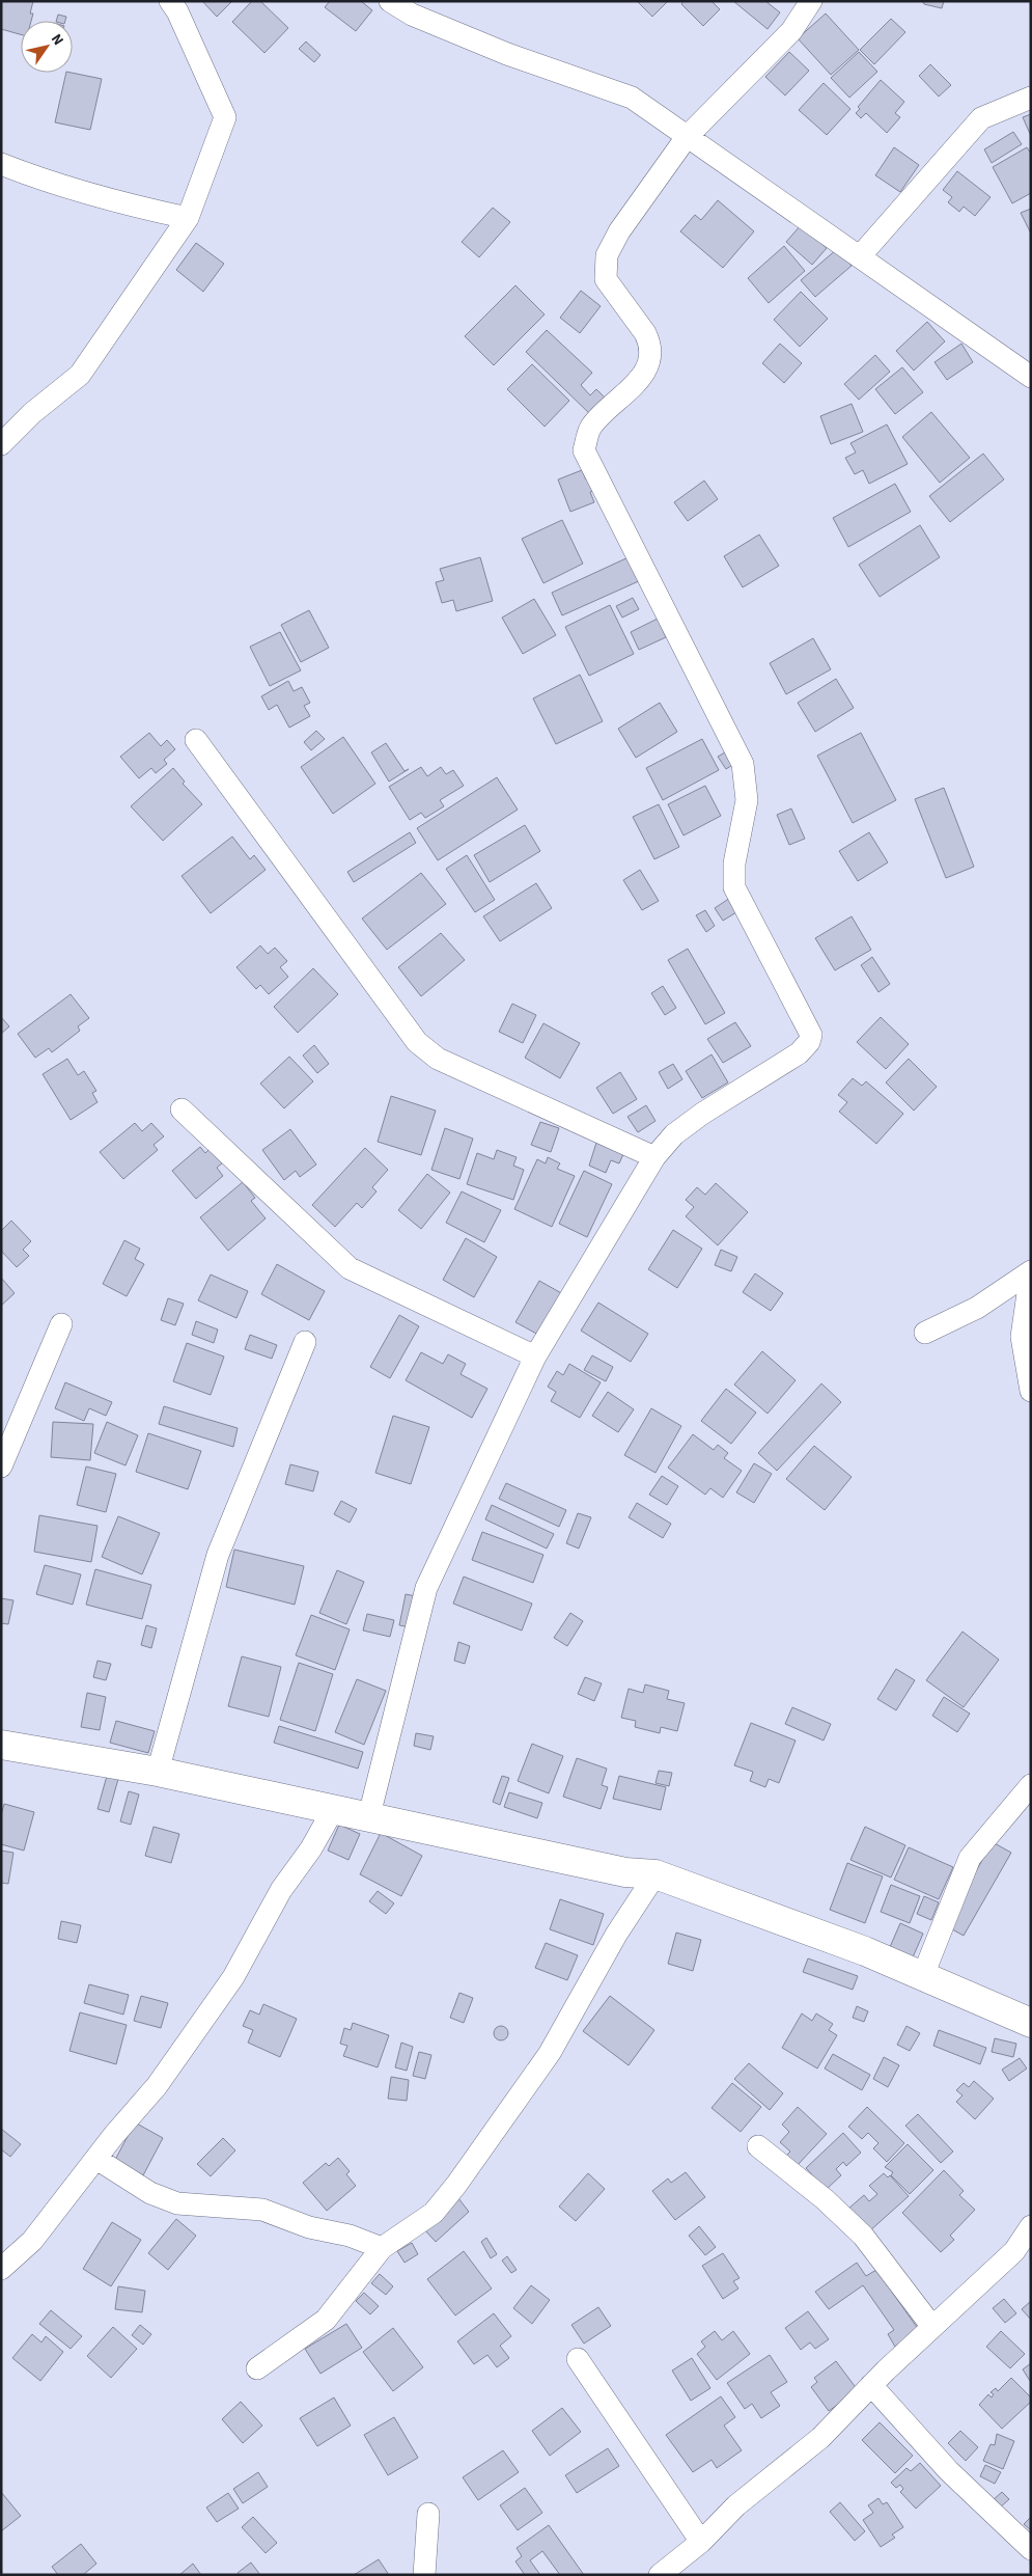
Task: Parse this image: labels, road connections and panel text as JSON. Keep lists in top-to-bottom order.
{
  "north": "top right"
}
